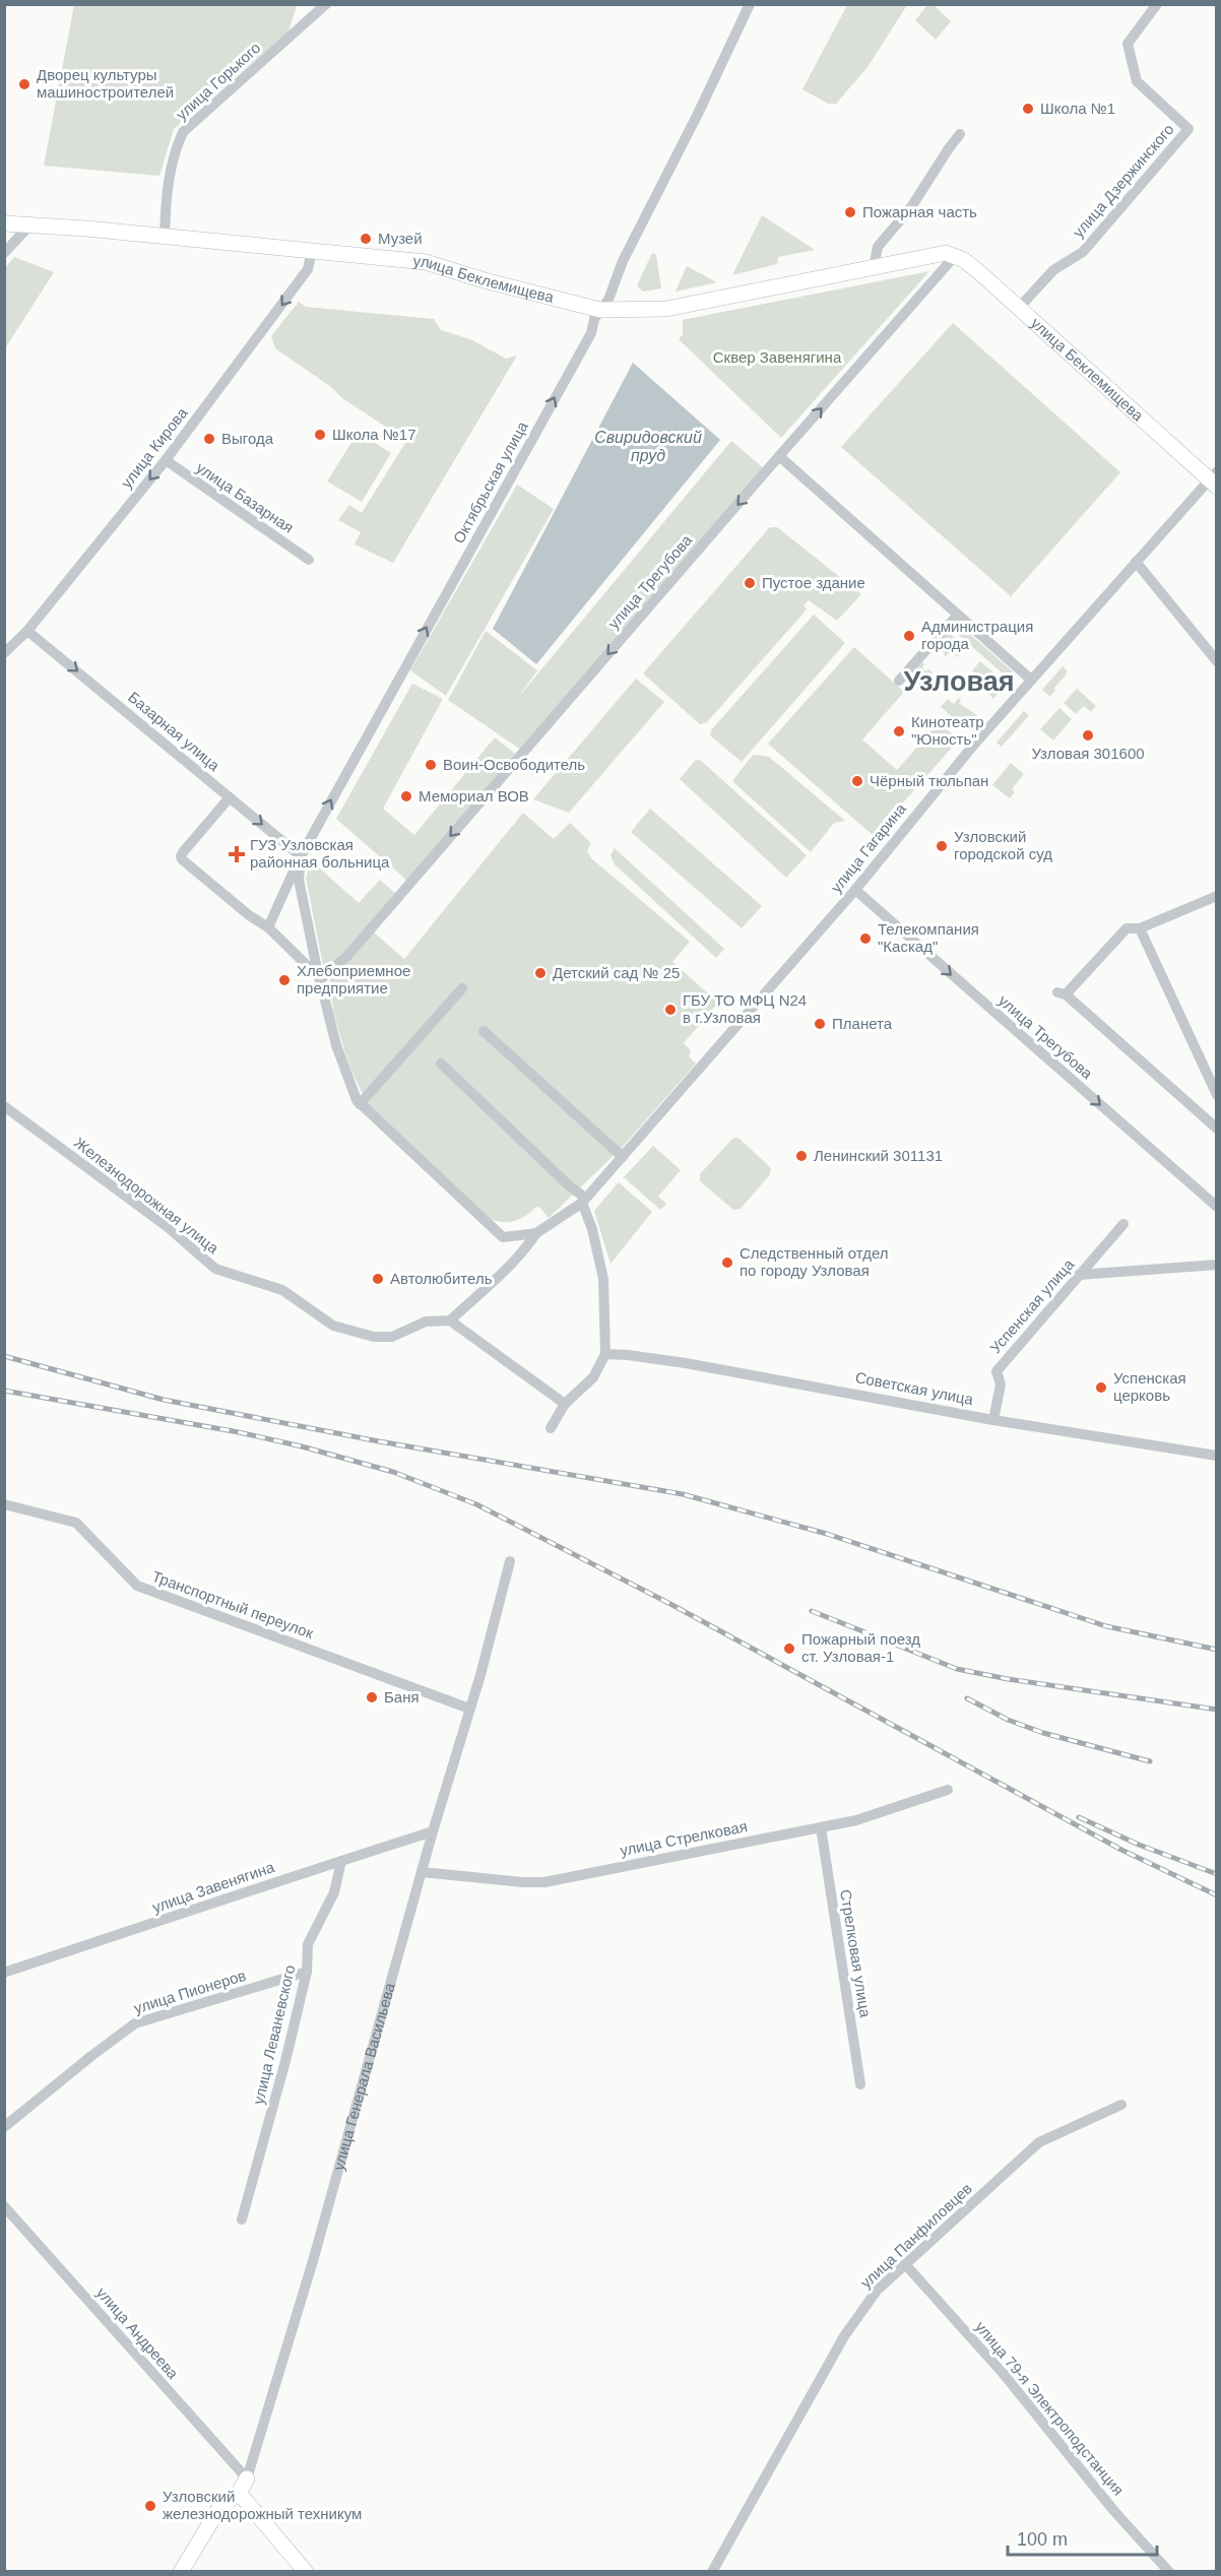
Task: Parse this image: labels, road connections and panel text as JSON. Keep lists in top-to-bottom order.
{
  "streets": {
    "main road": ["улица Беклемищева"],
    "street": [
      "улица Горького",
      "улица Дзержинского",
      "улица Кирова",
      "Октябрьская улица",
      "улица Базарная",
      "улица Трегубова",
      "Базарная улица",
      "улица Гагарина",
      "Железнодорожная улица",
      "Успенская улица",
      "Советская улица",
      "Транспортный переулок",
      "улица Стрелковая",
      "улица Завенягина",
      "Стрелковая улица",
      "улица Пионеров",
      "улица Леваневского",
      "улица Генерала Васильева",
      "улица Панфиловцев",
      "улица Андреева",
      "улица 79-я Электроподстанция"
    ]
  },
  "crossings": [
    ["улица Горького", "улица Беклемищева"],
    ["улица Дзержинского", "улица Беклемищева"],
    ["улица Беклемищева", "улица Кирова"],
    ["улица Беклемищева", "Октябрьская улица"],
    ["улица Беклемищева", "улица Гагарина"],
    ["улица Кирова", "улица Базарная"],
    ["улица Кирова", "Базарная улица"],
    ["Октябрьская улица", "улица Трегубова"],
    ["Октябрьская улица", "Базарная улица"],
    ["улица Трегубова", "улица Гагарина"],
    ["Успенская улица", "Советская улица"],
    ["Транспортный переулок", "улица Генерала Васильева"],
    ["улица Стрелковая", "Стрелковая улица"],
    ["улица Стрелковая", "улица Генерала Васильева"],
    ["улица Завенягина", "улица Леваневского"],
    ["улица Завенягина", "улица Генерала Васильева"],
    ["улица Пионеров", "улица Леваневского"],
    ["улица Генерала Васильева", "улица Андреева"],
    ["улица Панфиловцев", "улица 79-я Электроподстанция"]
  ],
  "one_way": ["улица Кирова", "Октябрьская улица", "Базарная улица"],
  "districts": ["Узловая"],
  "water": ["Свиридовский пруд"],
  "parks": ["Сквер Завенягина"],
  "places": {
    "other": [
      "Дворец культуры машиностроителей",
      "Школа №1",
      "Пожарная часть",
      "Музей",
      "Школа №17",
      "Выгода",
      "Пустое здание",
      "Администрация города",
      "Кинотеатр \"Юность\"",
      "Узловая 301600",
      "Воин-Освободитель",
      "Чёрный тюльпан",
      "Мемориал ВОВ",
      "Узловский городской суд",
      "Телекомпания \"Каскад\"",
      "Детский сад № 25",
      "Хлебоприемное предприятие",
      "ГБУ ТО МФЦ N24 в г.Узловая",
      "Планета",
      "Ленинский 301131",
      "Следственный отдел по городу Узловая",
      "Автолюбитель",
      "Успенская церковь",
      "Пожарный поезд ст. Узловая-1",
      "Баня",
      "Узловский железнодорожный техникум"
    ],
    "health": ["ГУЗ Узловская районная больница"]
  },
  "scale_bar": "100 m"
}
